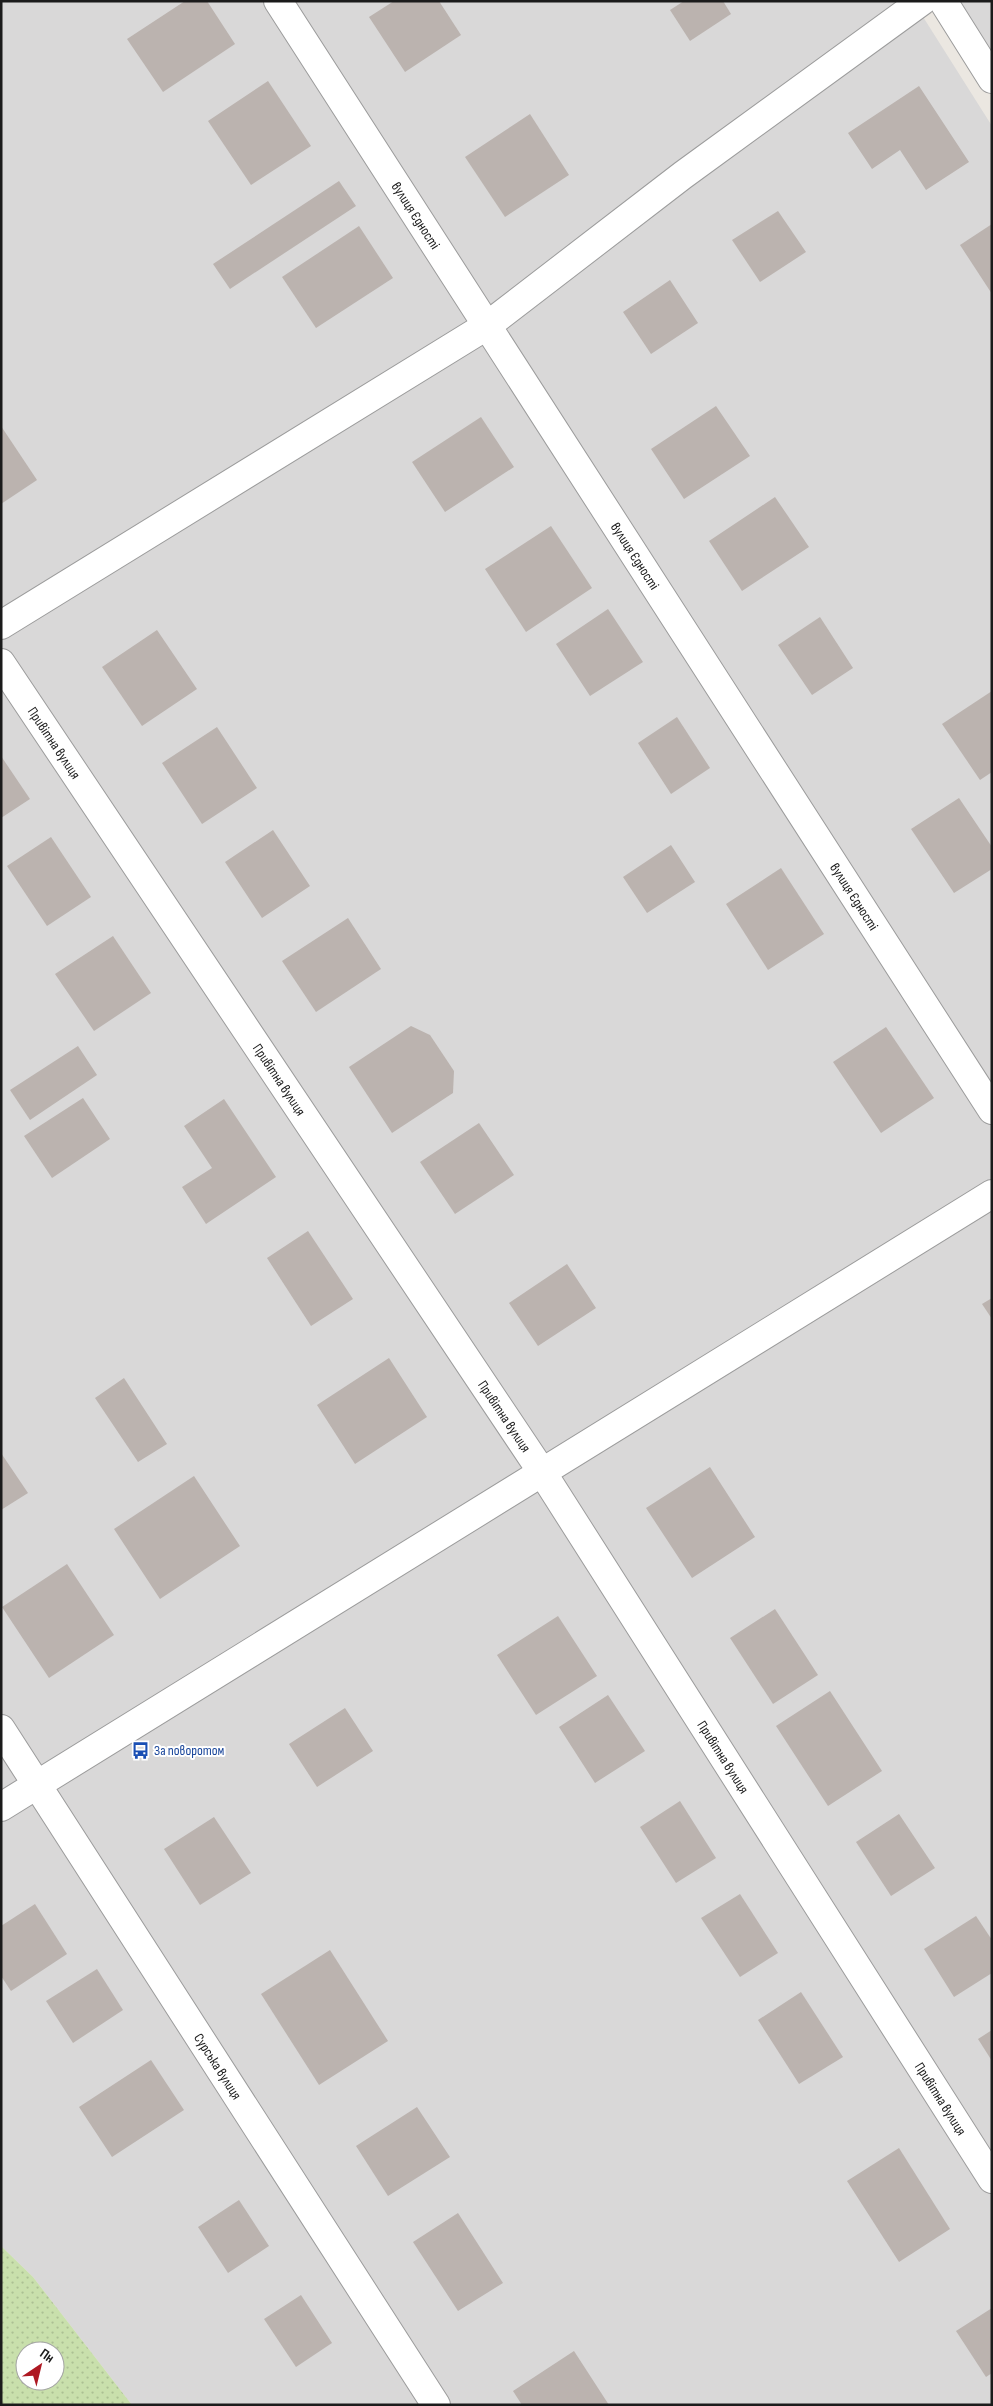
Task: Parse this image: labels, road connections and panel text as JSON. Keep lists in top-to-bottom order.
{
  "streets": {
    "street": ["вулиця Єдності", "Привітна вулиця", "Сурська вулиця"]
  },
  "places": {
    "bus stop": ["За поворотом"]
  },
  "north": "top right"
}
